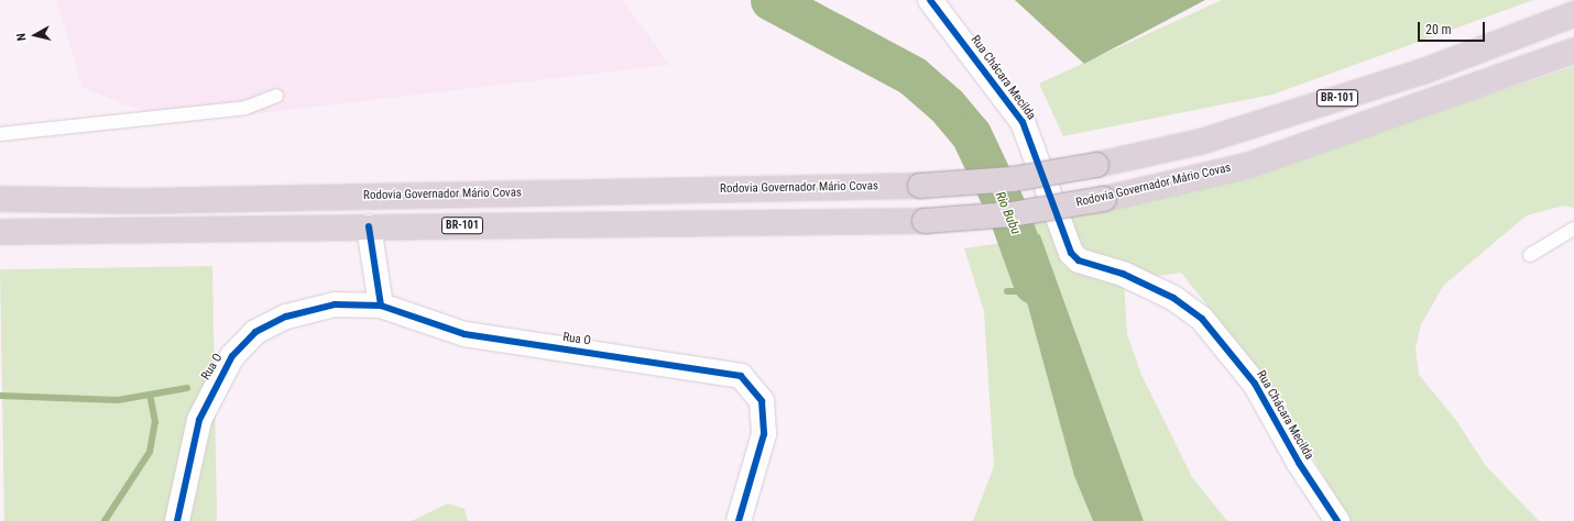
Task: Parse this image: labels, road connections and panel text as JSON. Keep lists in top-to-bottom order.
{
  "streets": {
    "highway": ["BR-101", "Rodovia Governador Mário Covas"],
    "street": ["Rua Chácara Mecilda", "Rua O"]
  },
  "water": ["Rio Bubu"],
  "scale_bar": "20 m",
  "north": "left"
}
